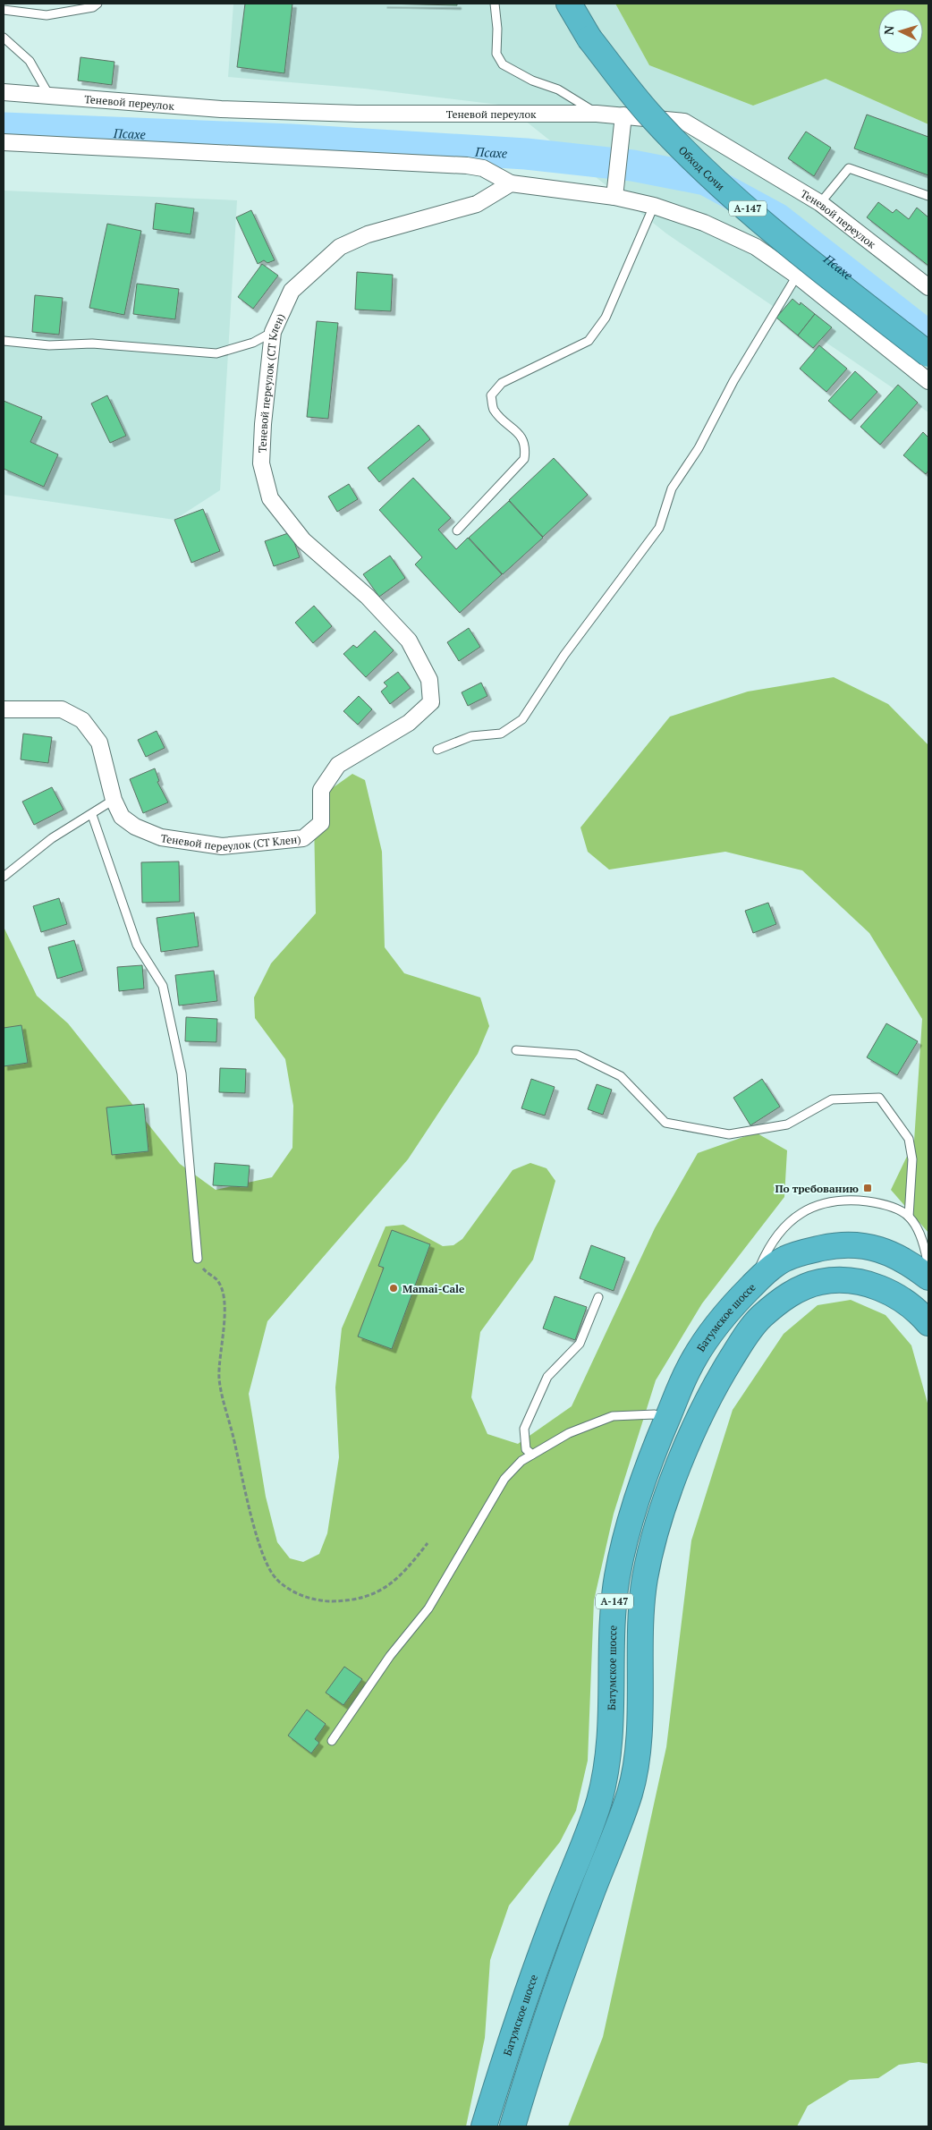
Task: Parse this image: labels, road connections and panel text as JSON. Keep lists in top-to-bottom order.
{
  "streets": {
    "highway": ["Обход Сочи", "А-147", "Батумское шоссе"],
    "street": ["Теневой переулок", "Теневой переулок (СТ Клен)"]
  },
  "water": ["Псахе"],
  "places": {
    "transit": ["По требованию"],
    "other": ["Mamai-Cale"]
  },
  "north": "left"
}
